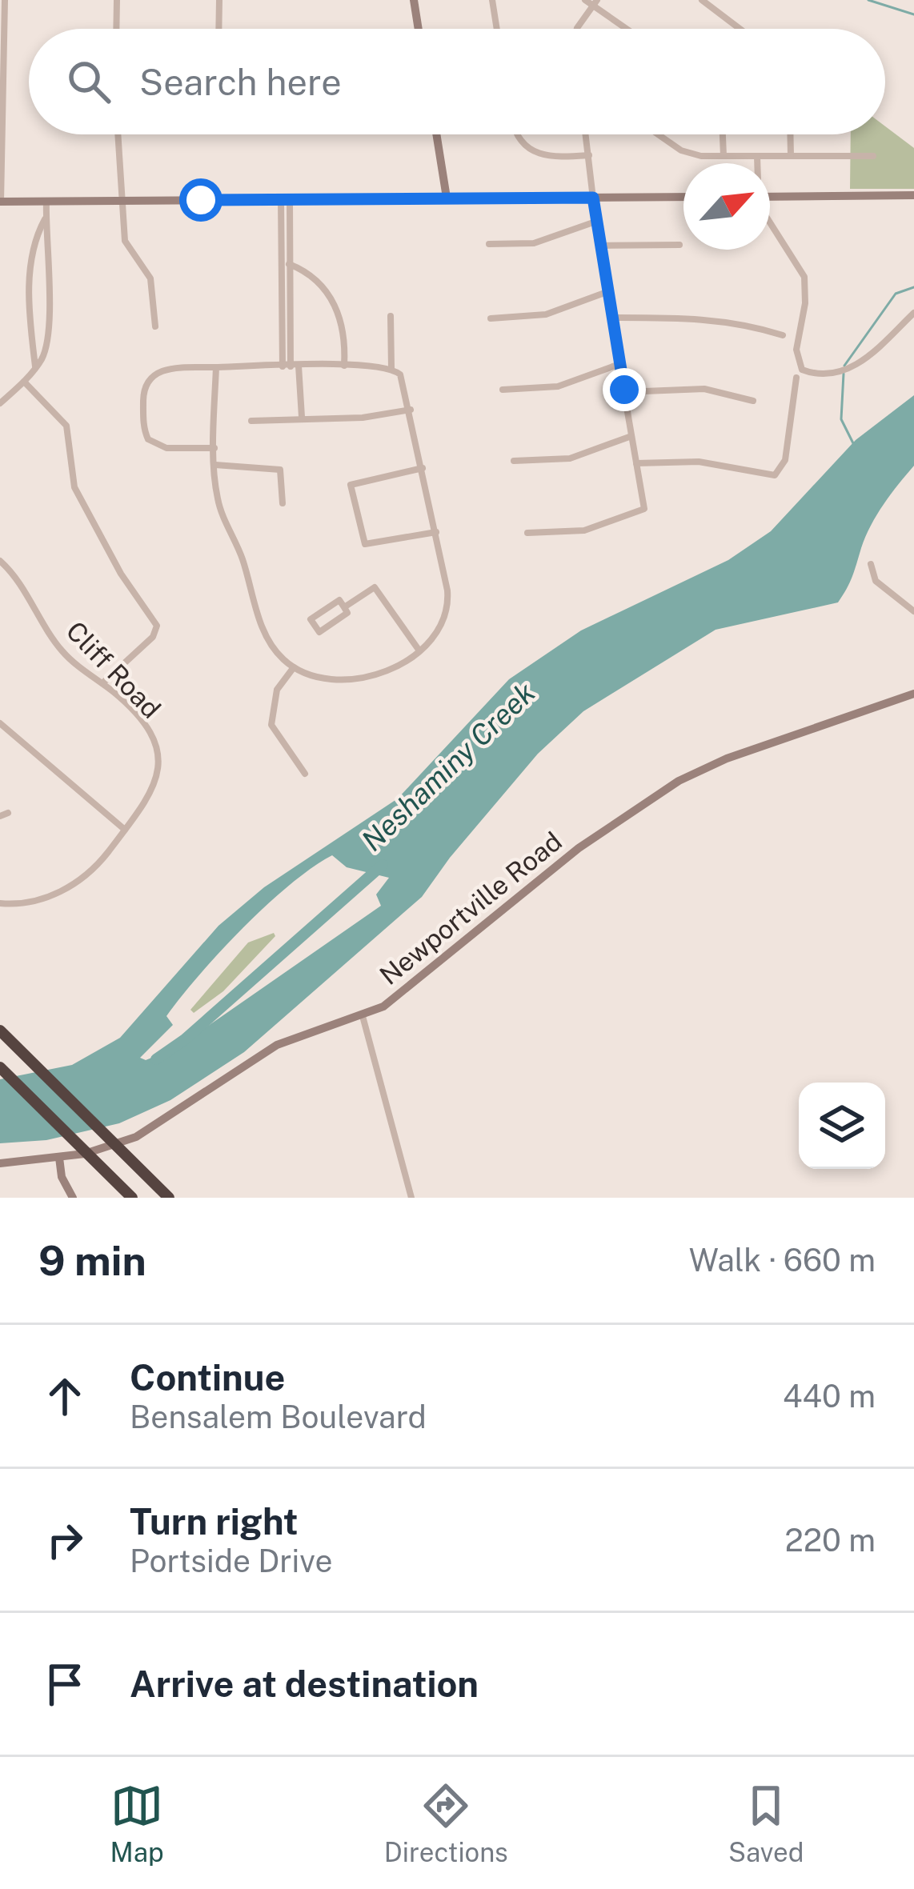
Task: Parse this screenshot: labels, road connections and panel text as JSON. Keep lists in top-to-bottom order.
{
  "streets": {
    "main road": ["Newportville Road"],
    "street": ["Cliff Road"]
  },
  "water": ["Neshaminy Creek"],
  "north": "top right",
  "page": {
    "search": "Search here",
    "heading": ["9 min", "Walk · 660 m"],
    "list": [
      ["Continue", "Bensalem Boulevard", "440 m"],
      ["Turn right", "Portside Drive", "220 m"],
      "Arrive at destination"
    ],
    "nav": ["Map", "Directions", "Saved"]
  }
}
